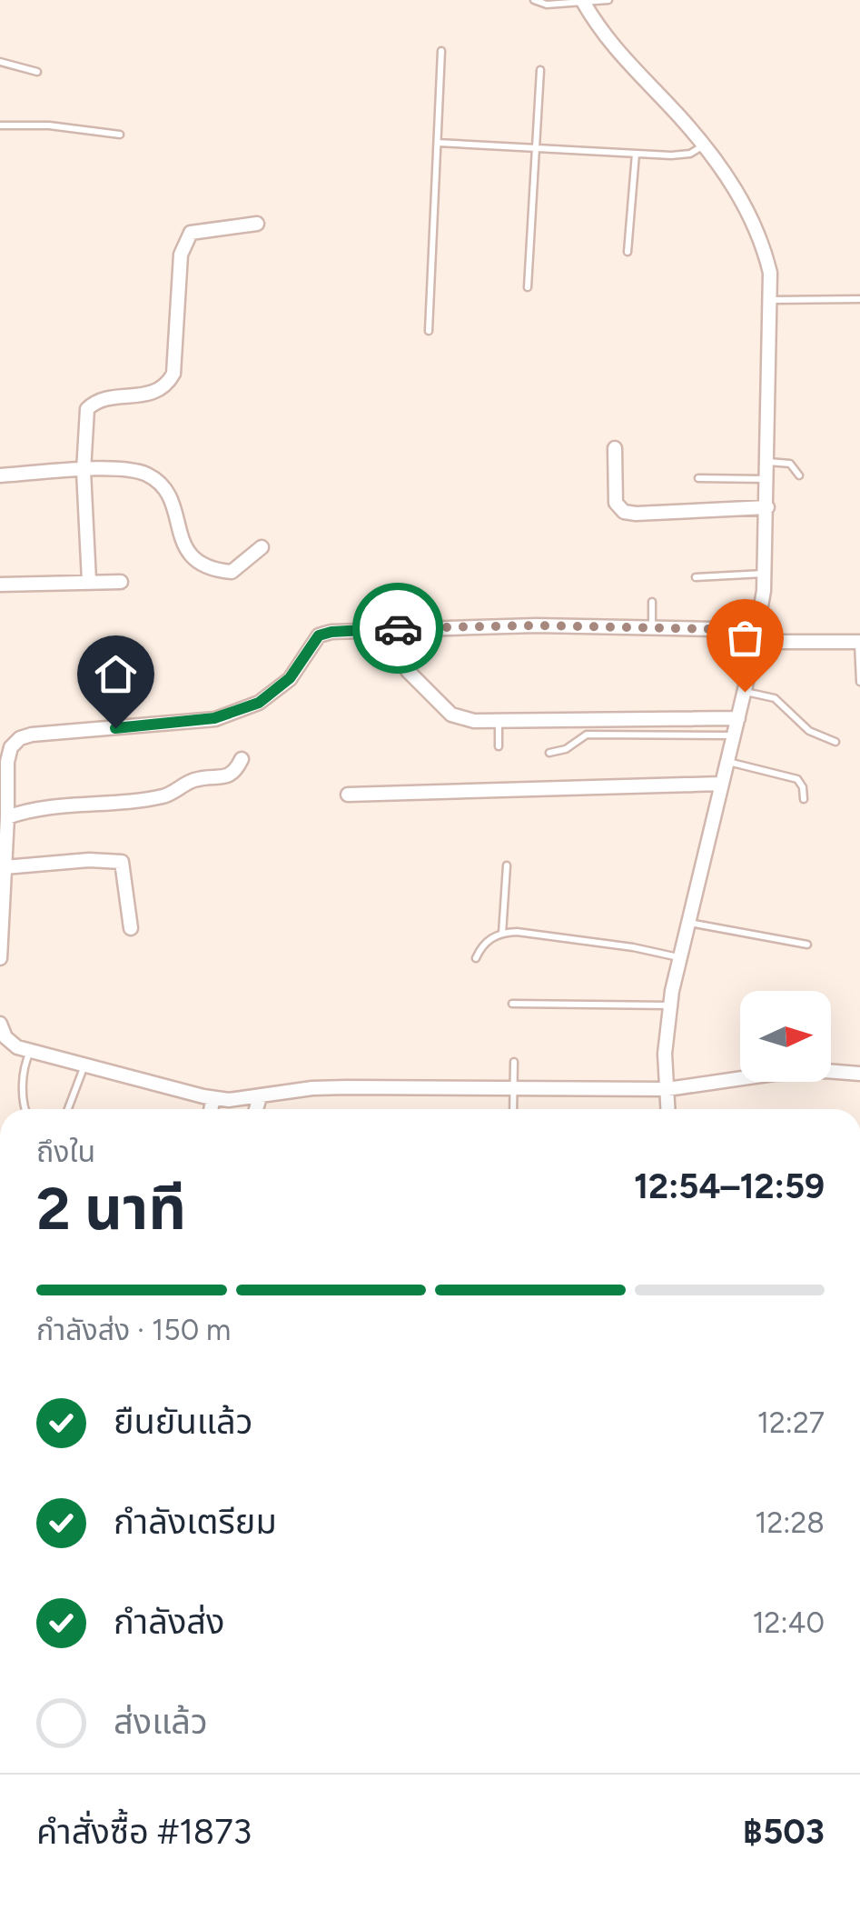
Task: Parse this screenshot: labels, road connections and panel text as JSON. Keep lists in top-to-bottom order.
{
  "north": "right",
  "page": {
    "heading": ["2 นาที", "ถึงใน", "12:54–12:59"],
    "panel": ["คำสั่งซื้อ #1873", "฿503"],
    "bar": "กำลังส่ง · 150 m",
    "list": [
      ["ยืนยันแล้ว", "12:27"],
      ["กำลังเตรียม", "12:28"],
      ["กำลังส่ง", "12:40"],
      "ส่งแล้ว"
    ]
  }
}
